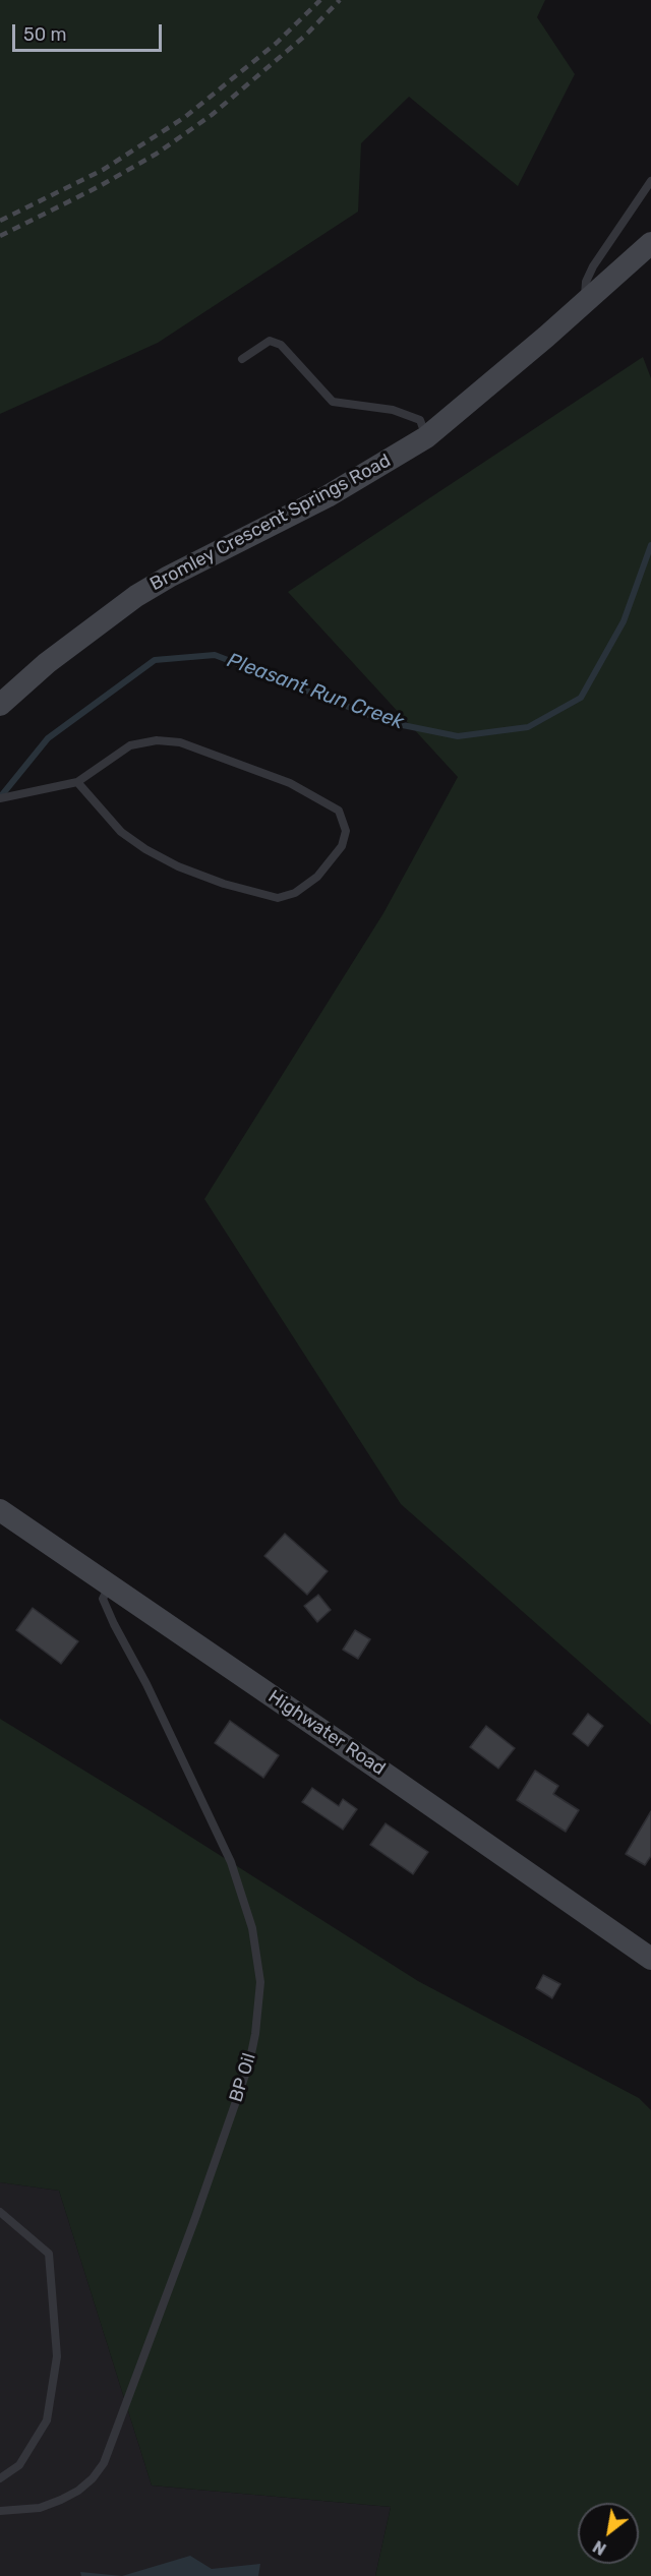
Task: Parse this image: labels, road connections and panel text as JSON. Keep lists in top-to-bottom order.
{
  "streets": {
    "street": ["Bromley Crescent Springs Road", "Highwater Road"],
    "lane": ["BP Oil"]
  },
  "crossings": [
    ["Highwater Road", "BP Oil"]
  ],
  "water": ["Pleasant Run Creek"],
  "scale_bar": "50 m",
  "north": "bottom left"
}
